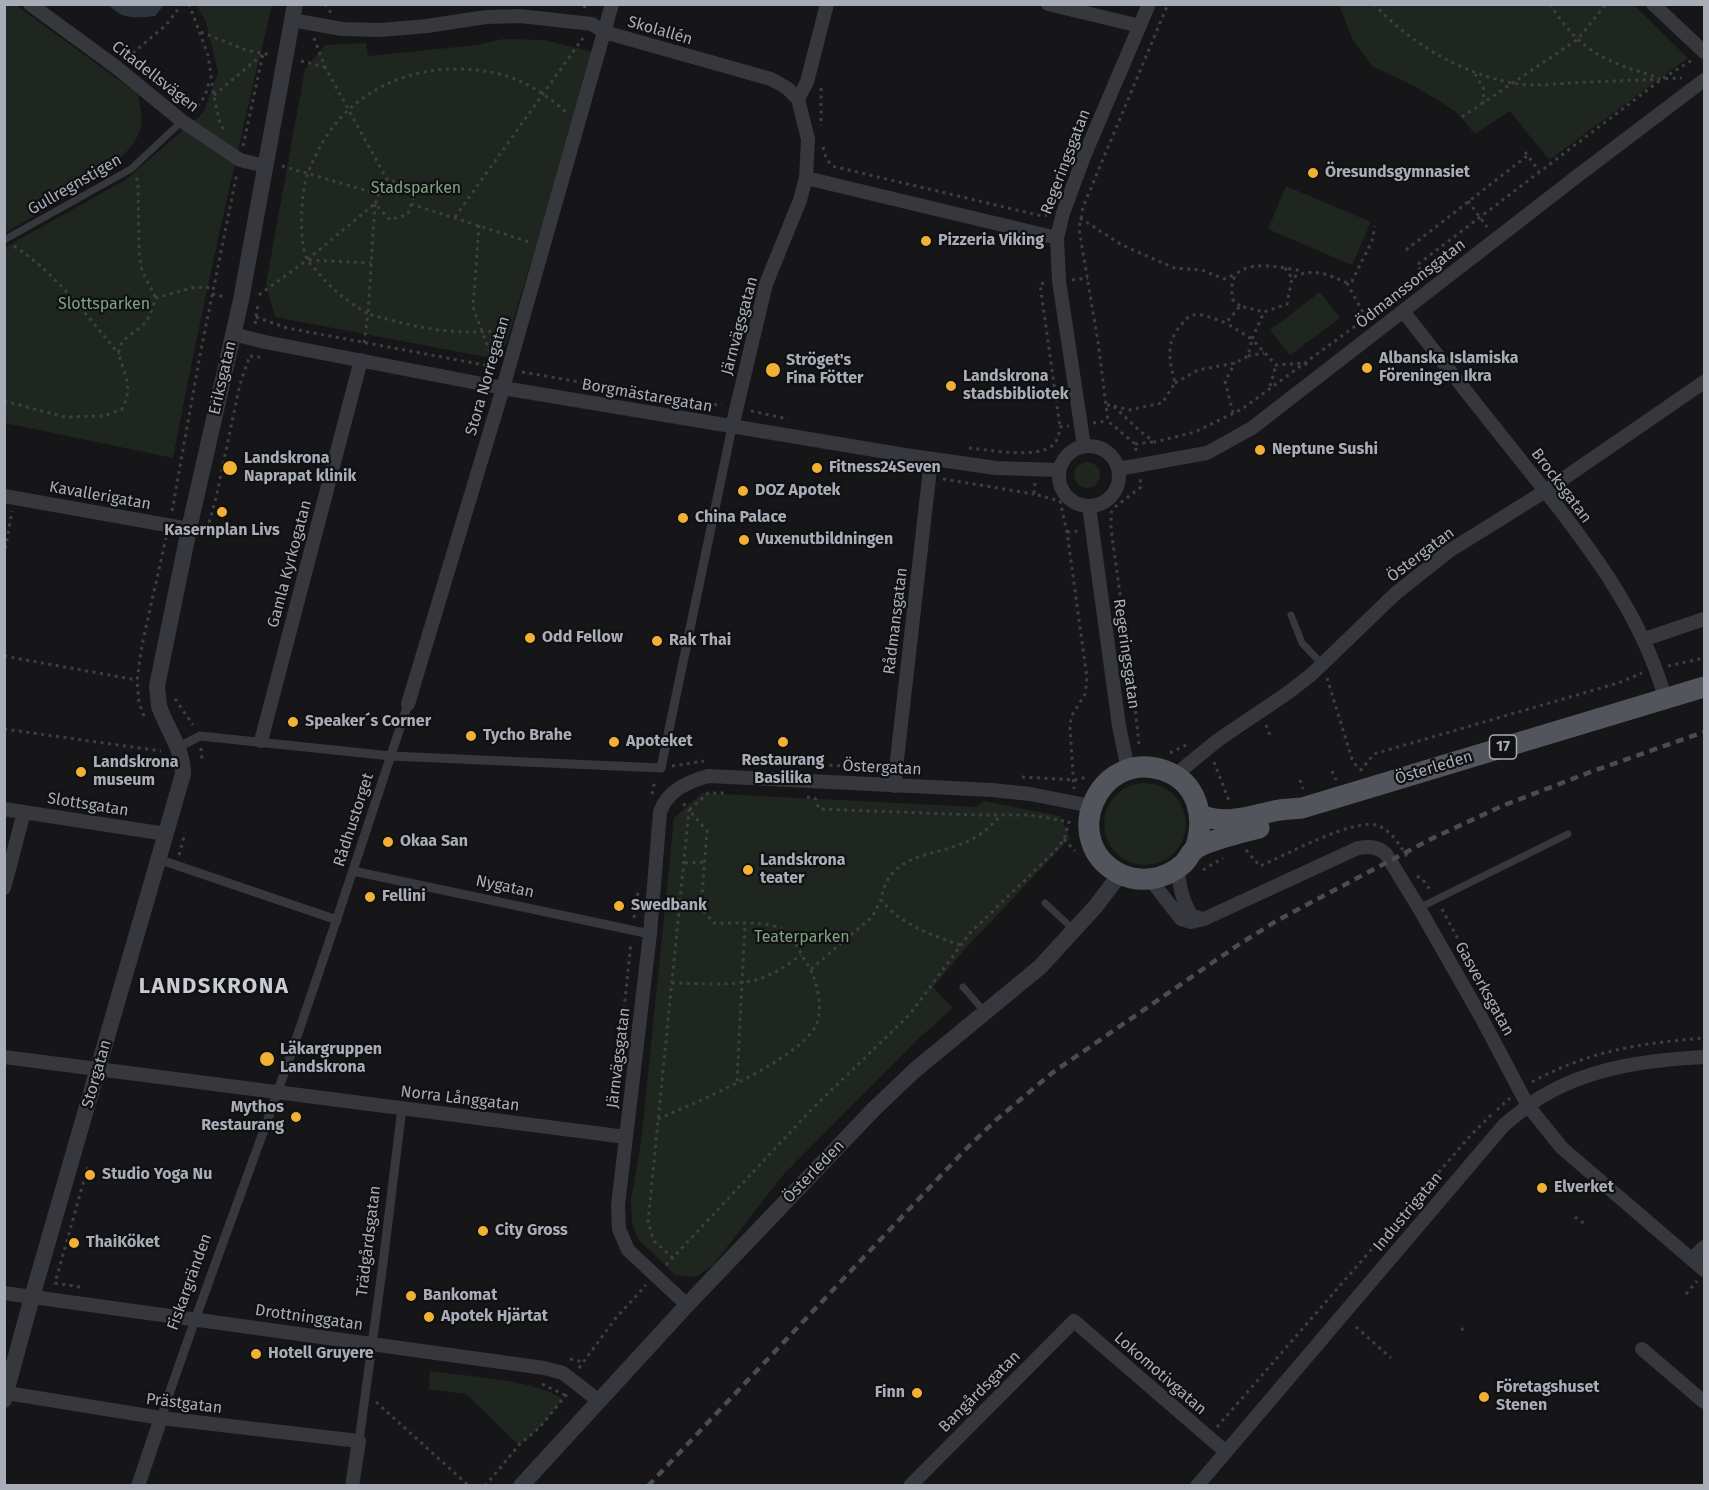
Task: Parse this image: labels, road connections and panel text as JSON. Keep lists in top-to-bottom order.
{
  "streets": {
    "main road": ["17", "Österleden"],
    "street": [
      "Skolallén",
      "Citadellsvägen",
      "Regeringsgatan",
      "Ödmanssonsgatan",
      "Järnvägsgatan",
      "Stora Norregatan",
      "Eriksgatan",
      "Borgmästaregatan",
      "Brocksgatan",
      "Kavallerigatan",
      "Östergatan",
      "Gamla Kyrkogatan",
      "Rådmansgatan",
      "Slottsgatan",
      "Rådhustorget",
      "Nygatan",
      "Gasverksgatan",
      "Storgatan",
      "Norra Långgatan",
      "Industrigatan",
      "Trädgårdsgatan",
      "Fiskargränden",
      "Drottninggatan",
      "Lokomotivgatan",
      "Bangårdsgatan",
      "Prästgatan"
    ],
    "lane": ["Gullregnstigen"]
  },
  "crossings": [
    ["Skolallén", "Järnvägsgatan"],
    ["Skolallén", "Stora Norregatan"],
    ["Skolallén", "Eriksgatan"],
    ["Citadellsvägen", "Gullregnstigen"],
    ["Citadellsvägen", "Eriksgatan"],
    ["Regeringsgatan", "Ödmanssonsgatan"],
    ["Regeringsgatan", "Borgmästaregatan"],
    ["Regeringsgatan", "Östergatan"],
    ["Regeringsgatan", "Österleden"],
    ["Ödmanssonsgatan", "Borgmästaregatan"],
    ["Ödmanssonsgatan", "Brocksgatan"],
    ["Järnvägsgatan", "Stora Norregatan"],
    ["Järnvägsgatan", "Borgmästaregatan"],
    ["Järnvägsgatan", "Östergatan"],
    ["Järnvägsgatan", "Österleden"],
    ["Järnvägsgatan", "Rådhustorget"],
    ["Järnvägsgatan", "Nygatan"],
    ["Järnvägsgatan", "Norra Långgatan"],
    ["Stora Norregatan", "Borgmästaregatan"],
    ["Stora Norregatan", "Rådhustorget"],
    ["Eriksgatan", "Borgmästaregatan"],
    ["Eriksgatan", "Kavallerigatan"],
    ["Eriksgatan", "Rådhustorget"],
    ["Eriksgatan", "Storgatan"],
    ["Borgmästaregatan", "Gamla Kyrkogatan"],
    ["Borgmästaregatan", "Rådmansgatan"],
    ["Brocksgatan", "Östergatan"],
    ["Brocksgatan", "Österleden"],
    ["Östergatan", "Rådmansgatan"],
    ["Östergatan", "Österleden"],
    ["Gamla Kyrkogatan", "Rådhustorget"],
    ["Österleden", "Drottninggatan"],
    ["Slottsgatan", "Storgatan"],
    ["Rådhustorget", "Nygatan"],
    ["Rådhustorget", "Storgatan"],
    ["Rådhustorget", "Norra Långgatan"],
    ["Rådhustorget", "Fiskargränden"],
    ["Gasverksgatan", "Industrigatan"],
    ["Storgatan", "Norra Långgatan"],
    ["Storgatan", "Drottninggatan"],
    ["Storgatan", "Prästgatan"],
    ["Norra Långgatan", "Trädgårdsgatan"],
    ["Norra Långgatan", "Fiskargränden"],
    ["Industrigatan", "Lokomotivgatan"],
    ["Trädgårdsgatan", "Drottninggatan"],
    ["Trädgårdsgatan", "Prästgatan"],
    ["Fiskargränden", "Drottninggatan"],
    ["Fiskargränden", "Prästgatan"],
    ["Lokomotivgatan", "Bangårdsgatan"]
  ],
  "districts": ["LANDSKRONA"],
  "parks": ["Stadsparken", "Slottsparken", "Teaterparken"],
  "places": [
    "Öresundsgymnasiet",
    "Pizzeria Viking",
    "Albanska Islamiska Föreningen Ikra",
    "Ströget's Fina Fötter",
    "Landskrona stadsbibliotek",
    "Neptune Sushi",
    "Landskrona Naprapat klinik",
    "Fitness24Seven",
    "DOZ Apotek",
    "Kasernplan Livs",
    "China Palace",
    "Vuxenutbildningen",
    "Odd Fellow",
    "Rak Thai",
    "Speaker´s Corner",
    "Tycho Brahe",
    "Apoteket",
    "Restaurang Basilika",
    "Landskrona museum",
    "Okaa San",
    "Landskrona teater",
    "Fellini",
    "Swedbank",
    "Läkargruppen Landskrona",
    "Mythos Restaurang",
    "Studio Yoga Nu",
    "Elverket",
    "City Gross",
    "ThaiKöket",
    "Bankomat",
    "Apotek Hjärtat",
    "Hotell Gruyere",
    "Finn",
    "Företagshuset Stenen"
  ]
}
